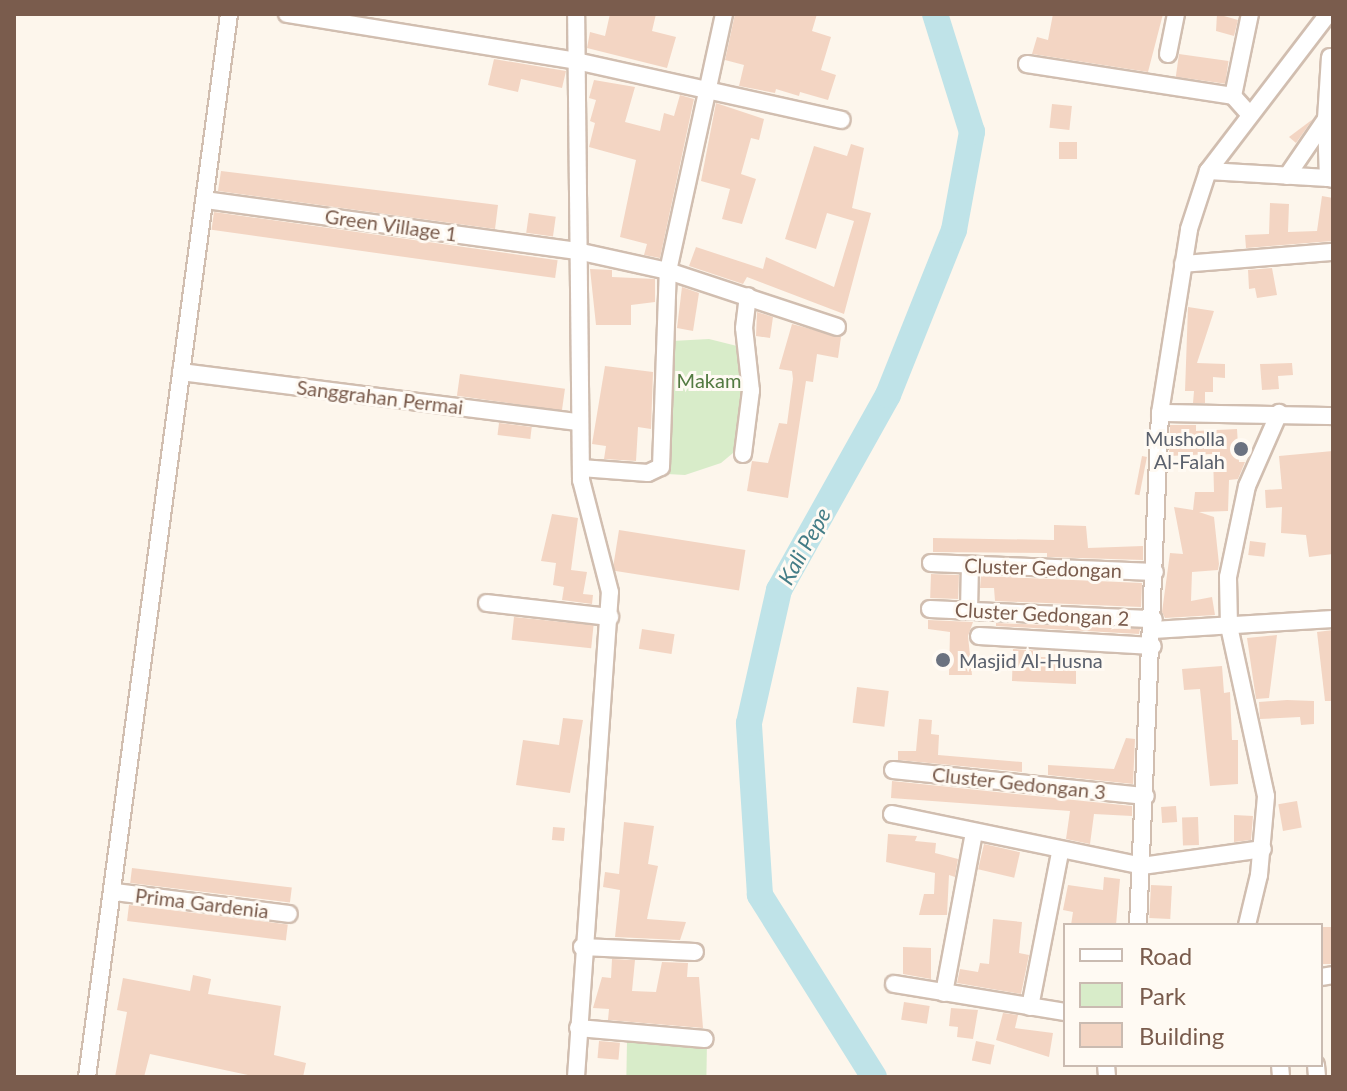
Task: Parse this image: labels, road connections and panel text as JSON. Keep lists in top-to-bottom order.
{
  "streets": {
    "street": [
      "Green Village 1",
      "Sanggrahan Permai",
      "Cluster Gedongan",
      "Cluster Gedongan 2",
      "Cluster Gedongan 3",
      "Prima Gardenia"
    ]
  },
  "water": ["Kali Pepe"],
  "parks": ["Makam"],
  "places": ["Musholla Al-Falah", "Masjid Al-Husna"],
  "legend": ["Road", "Park", "Building"]
}
